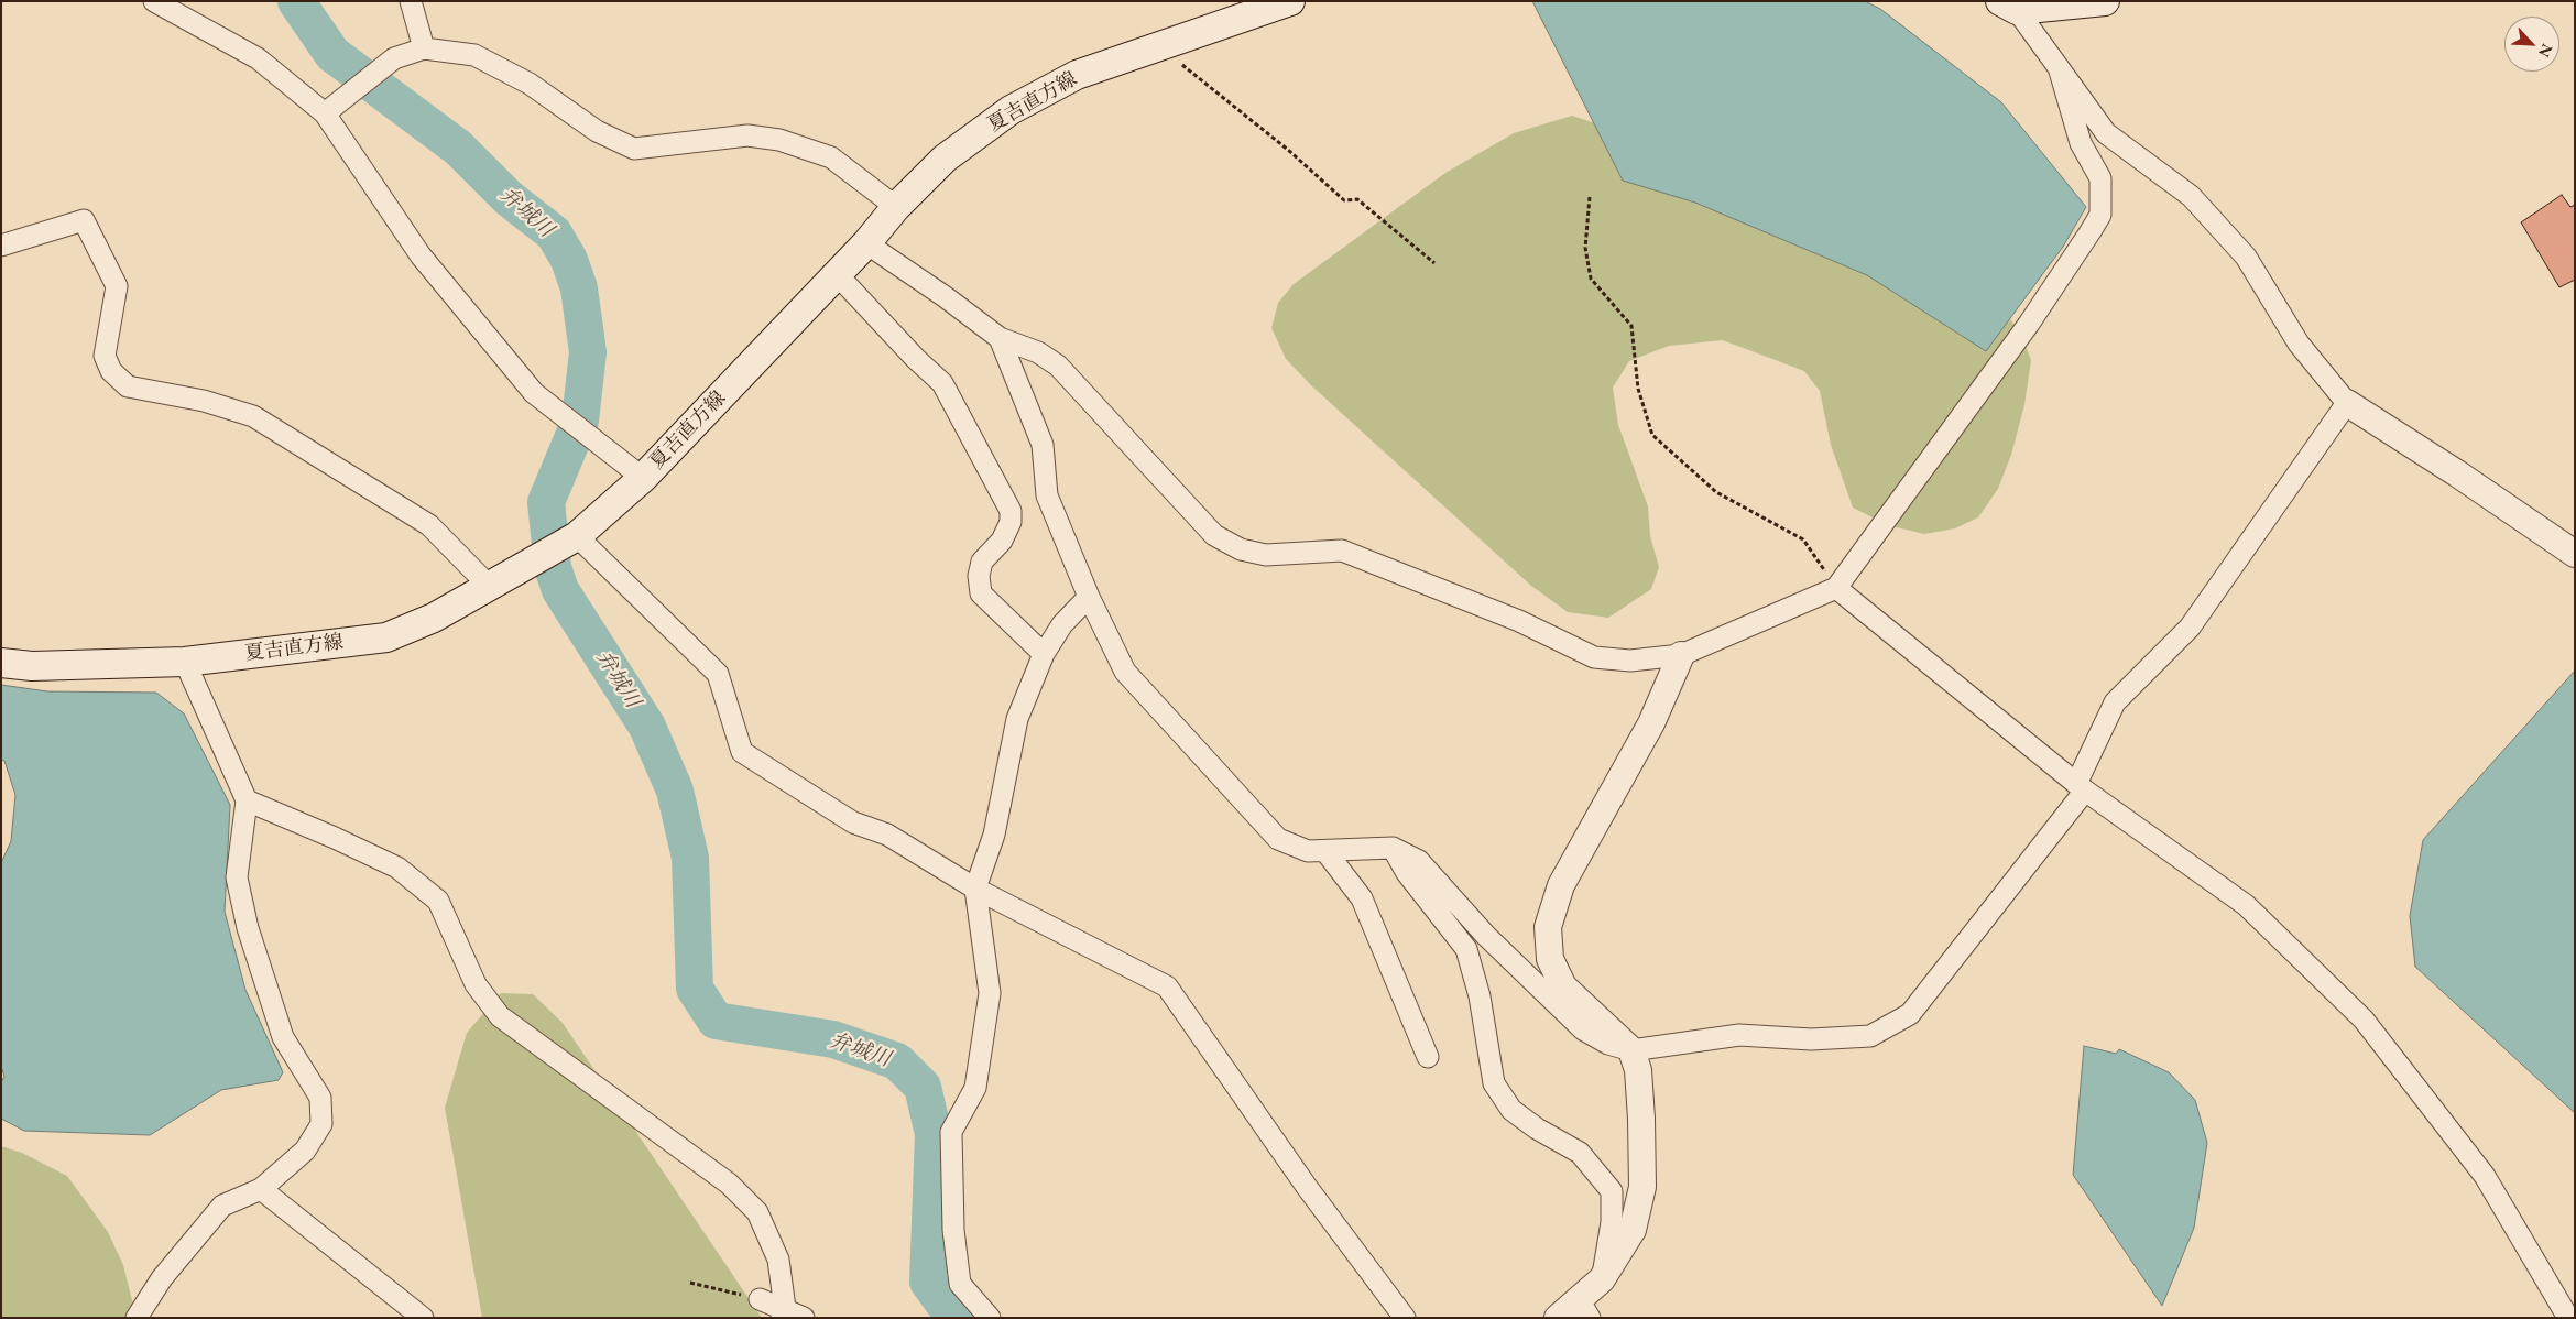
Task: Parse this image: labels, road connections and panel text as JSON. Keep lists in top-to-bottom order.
{
  "streets": {
    "main road": ["夏吉直方線"]
  },
  "water": ["弁城川"],
  "north": "bottom right"
}
